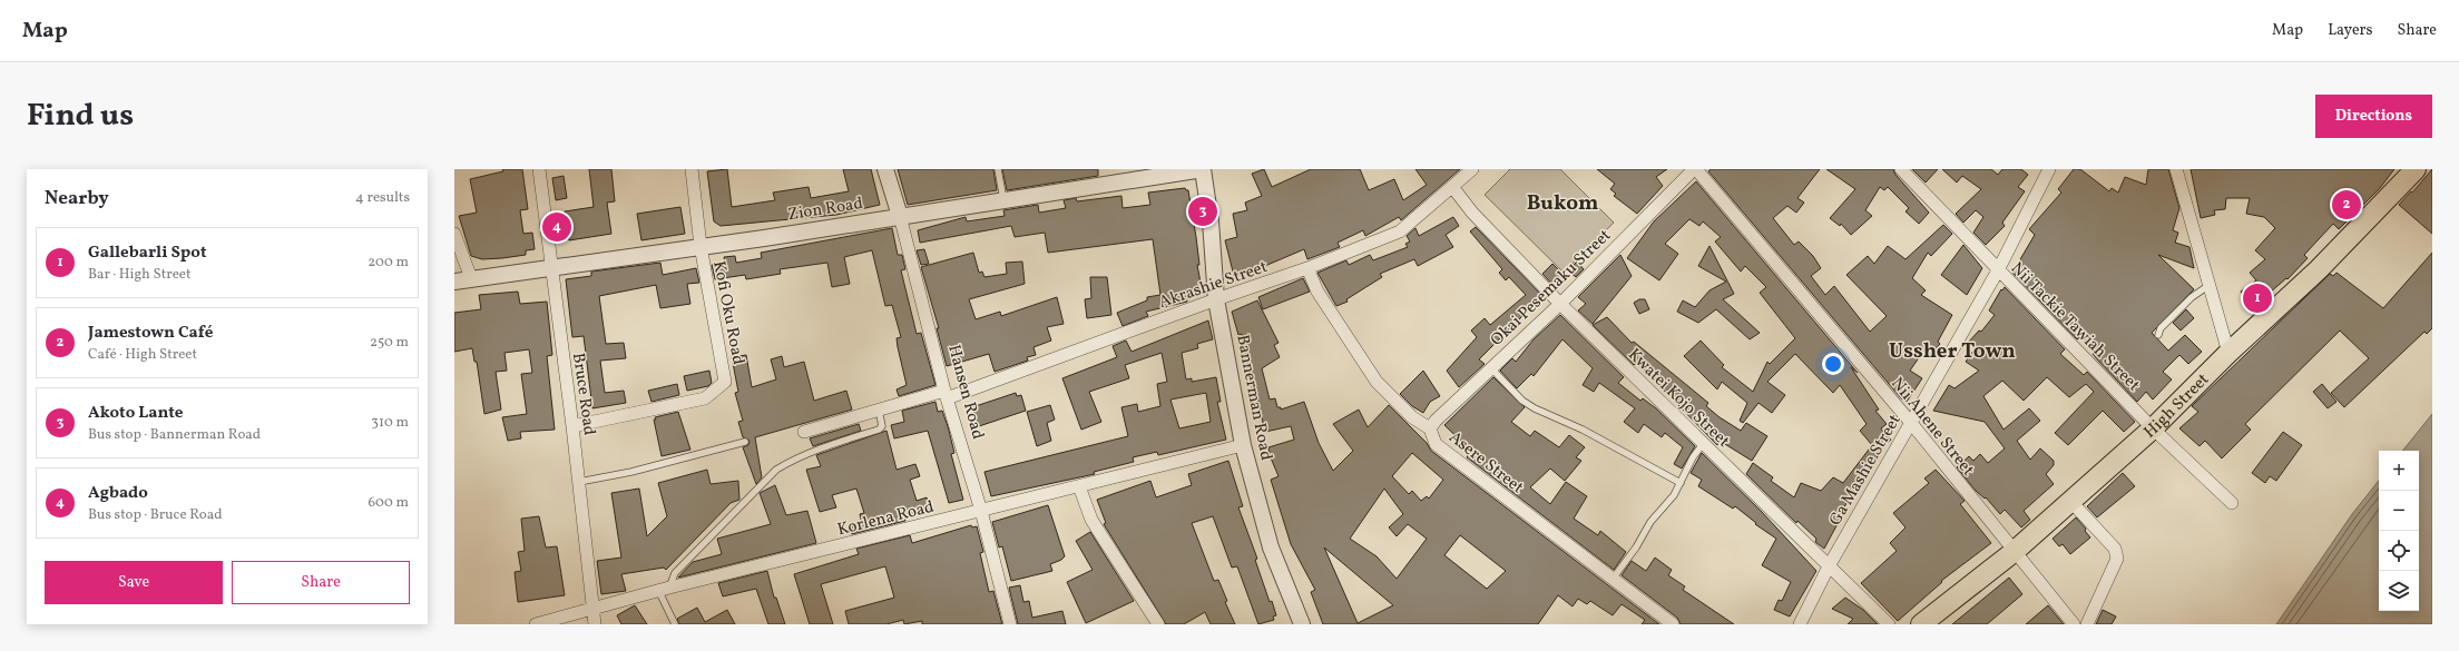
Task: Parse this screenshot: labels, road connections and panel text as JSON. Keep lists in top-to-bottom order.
{
  "streets": {
    "main road": ["High Street"],
    "street": [
      "Zion Road",
      "Akrashie Street",
      "Okai Pesemaku Street",
      "Kofi Oku Road",
      "Nii Tackie Tawiah Street",
      "Hansen Road",
      "Bruce Road",
      "Bannerman Road",
      "Kwatei Kojo Street",
      "Nii Ahene Street",
      "Asere Street",
      "Ga Mashie Street",
      "Korlena Road"
    ]
  },
  "crossings": [
    ["Zion Road", "Kofi Oku Road"],
    ["Zion Road", "Hansen Road"],
    ["Zion Road", "Bruce Road"],
    ["Zion Road", "Bannerman Road"],
    ["Akrashie Street", "Hansen Road"],
    ["Akrashie Street", "Bannerman Road"],
    ["Akrashie Street", "Kwatei Kojo Street"],
    ["Akrashie Street", "Asere Street"],
    ["Okai Pesemaku Street", "Kwatei Kojo Street"],
    ["Okai Pesemaku Street", "Nii Ahene Street"],
    ["Okai Pesemaku Street", "Asere Street"],
    ["Kofi Oku Road", "Bruce Road"],
    ["Nii Tackie Tawiah Street", "High Street"],
    ["Nii Tackie Tawiah Street", "Ga Mashie Street"],
    ["Hansen Road", "Korlena Road"],
    ["Bruce Road", "Korlena Road"],
    ["Bannerman Road", "Korlena Road"],
    ["Kwatei Kojo Street", "Ga Mashie Street"],
    ["High Street", "Nii Ahene Street"],
    ["Nii Ahene Street", "Ga Mashie Street"]
  ],
  "districts": ["Bukom", "Ussher Town"],
  "page": {
    "header": "Map",
    "nav": ["Map", "Layers", "Share"],
    "title": "Find us",
    "buttons": [
      "Directions",
      ["Save", "Share"]
    ],
    "heading": ["Nearby", "4 results"],
    "pins": [
      "2",
      "3",
      "4",
      "1"
    ],
    "list": [
      {
        "mark": "1",
        "name": "Gallebarli Spot",
        "note": "Bar · High Street",
        "value": "200 m"
      },
      {
        "mark": "2",
        "name": "Jamestown Café",
        "note": "Café · High Street",
        "value": "250 m"
      },
      {
        "mark": "3",
        "name": "Akoto Lante",
        "note": "Bus stop · Bannerman Road",
        "value": "310 m"
      },
      {
        "mark": "4",
        "name": "Agbado",
        "note": "Bus stop · Bruce Road",
        "value": "600 m"
      }
    ],
    "map_buttons": ["+", "−"]
  }
}
